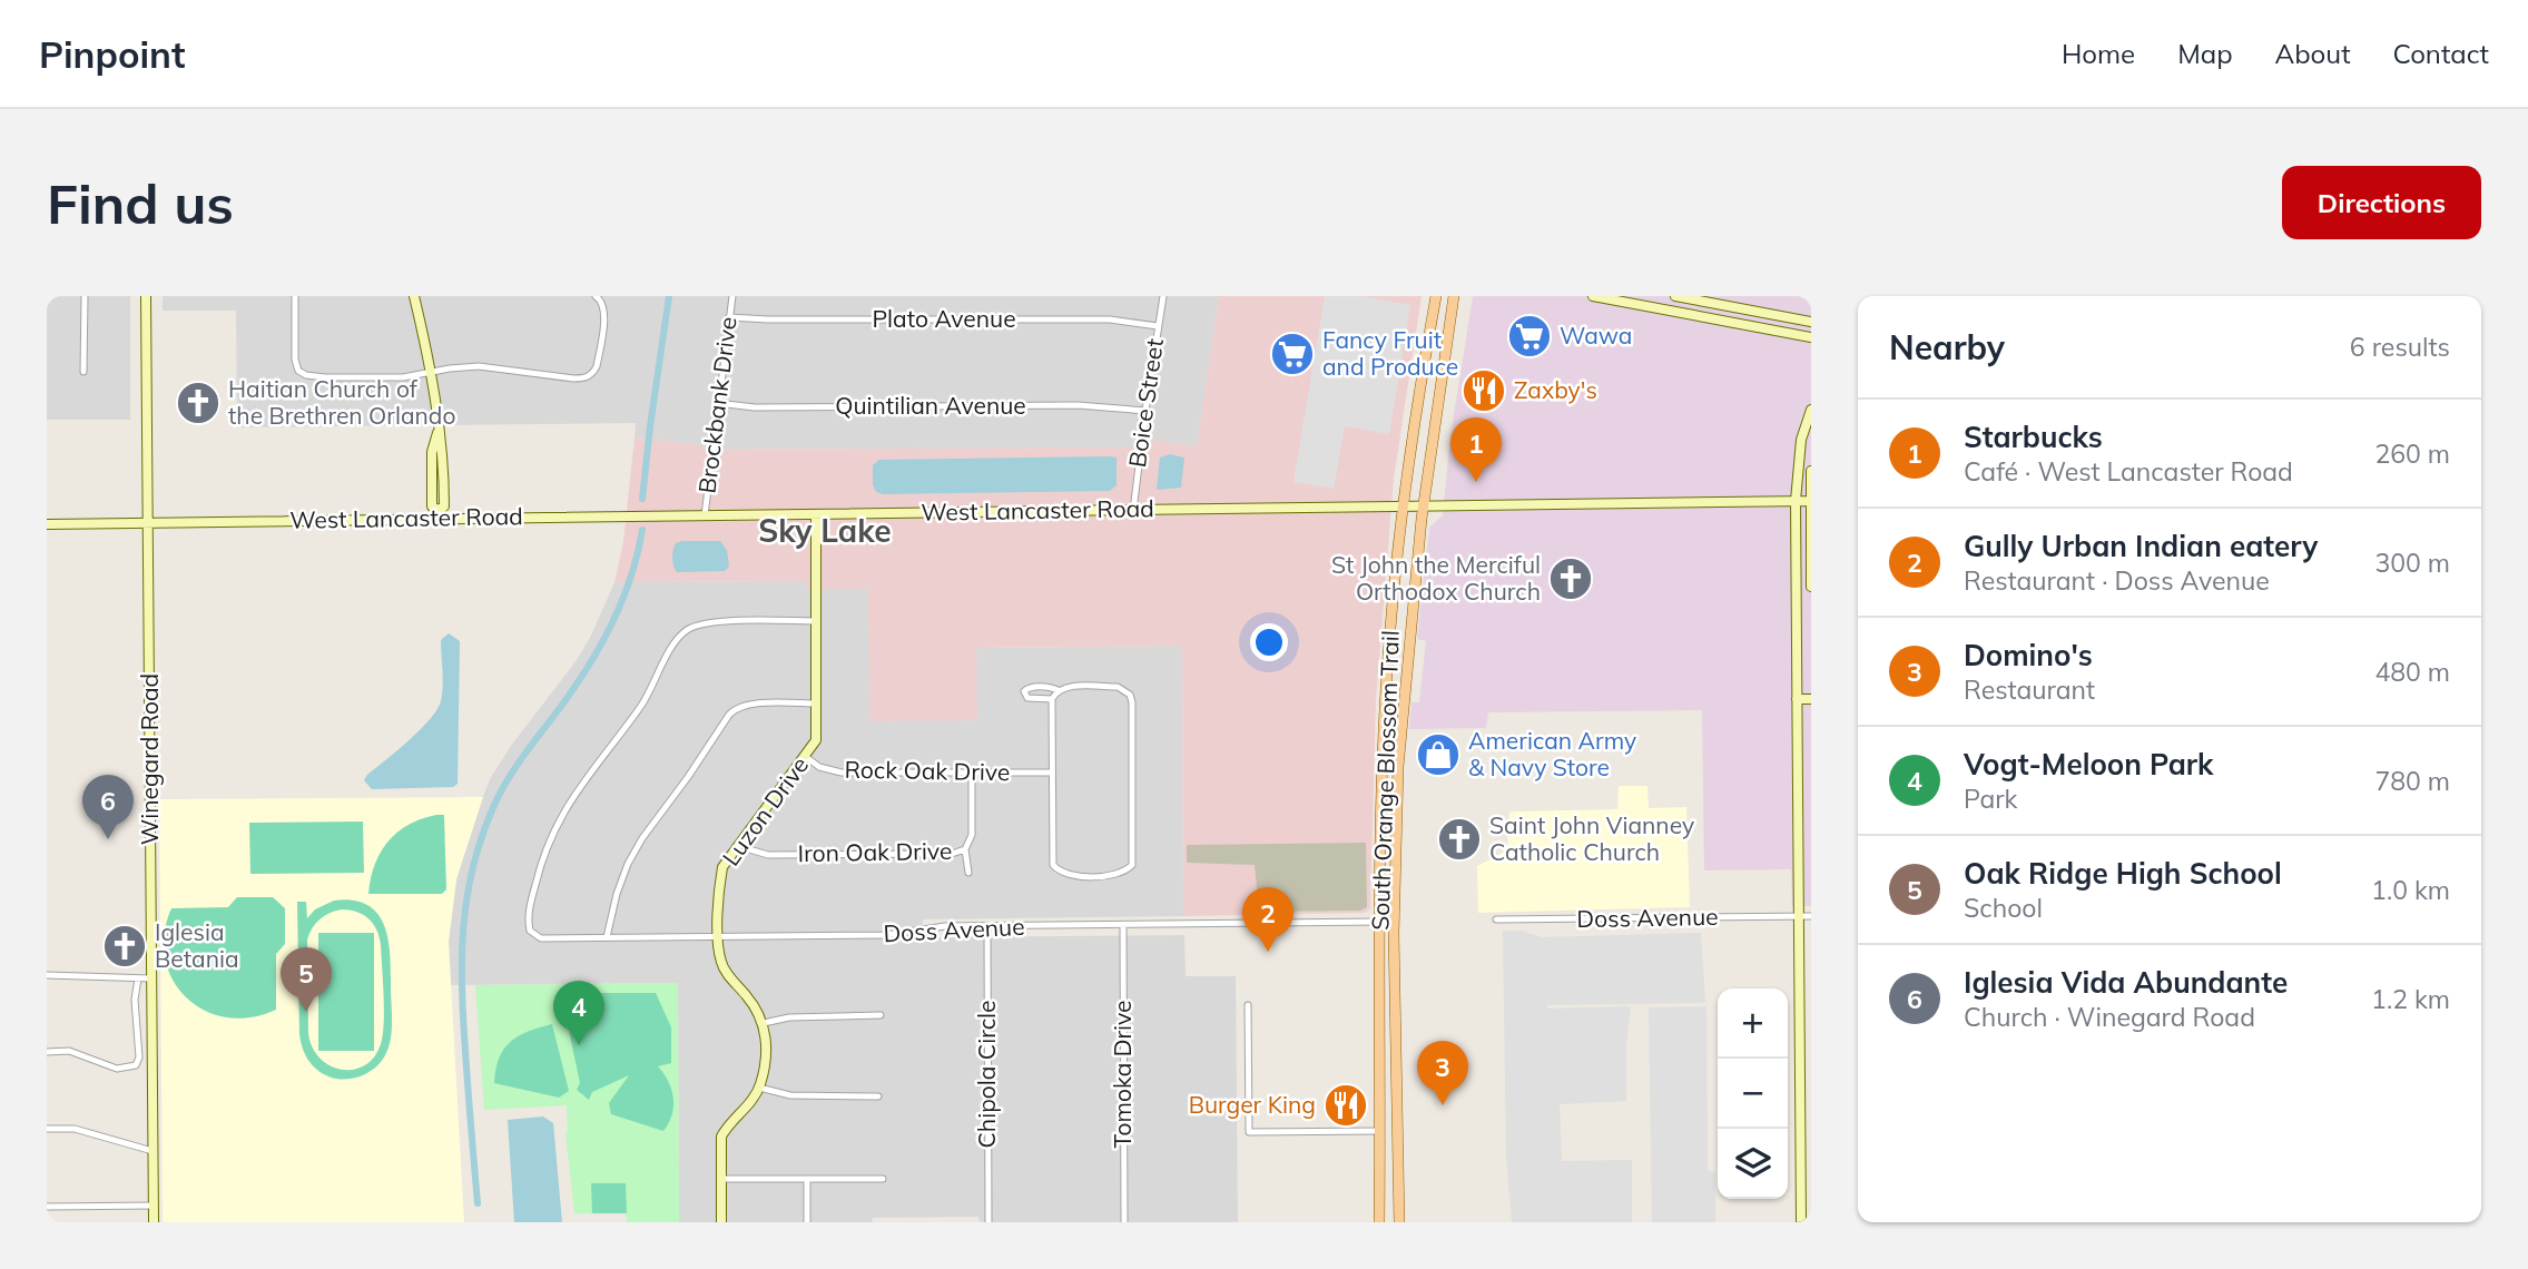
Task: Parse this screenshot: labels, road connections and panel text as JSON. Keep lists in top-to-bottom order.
{
  "streets": {
    "main road": ["South Orange Blossom Trail"],
    "street": [
      "Plato Avenue",
      "Boice Street",
      "Brockbank Drive",
      "Quintilian Avenue",
      "West Lancaster Road",
      "Winegard Road",
      "Rock Oak Drive",
      "Luzon Drive",
      "Iron Oak Drive",
      "Doss Avenue",
      "Chipola Circle",
      "Tomoka Drive"
    ]
  },
  "crossings": [
    ["Plato Avenue", "Boice Street"],
    ["Plato Avenue", "Brockbank Drive"],
    ["Boice Street", "Quintilian Avenue"],
    ["Boice Street", "West Lancaster Road"],
    ["Brockbank Drive", "Quintilian Avenue"],
    ["Brockbank Drive", "West Lancaster Road"],
    ["West Lancaster Road", "Winegard Road"],
    ["West Lancaster Road", "South Orange Blossom Trail"],
    ["West Lancaster Road", "Luzon Drive"],
    ["Rock Oak Drive", "Luzon Drive"],
    ["South Orange Blossom Trail", "Doss Avenue"],
    ["Luzon Drive", "Iron Oak Drive"],
    ["Luzon Drive", "Doss Avenue"],
    ["Doss Avenue", "Chipola Circle"],
    ["Doss Avenue", "Tomoka Drive"]
  ],
  "districts": ["Sky Lake"],
  "places": {
    "supermarket": ["Wawa", "Fancy Fruit and Produce"],
    "restaurant": ["Zaxby's", "Burger King"],
    "church": [
      "Haitian Church of the Brethren Orlando",
      "St John the Merciful Orthodox Church",
      "Saint John Vianney Catholic Church",
      "Iglesia Betania"
    ],
    "shop": ["American Army & Navy Store"]
  },
  "page": {
    "header": "Pinpoint",
    "nav": [
      "Home",
      "Map",
      "About",
      "Contact"
    ],
    "buttons": "Directions",
    "title": "Find us",
    "heading": ["Nearby", "6 results"],
    "list": [
      {
        "mark": "1",
        "name": "Starbucks",
        "note": "Café · West Lancaster Road",
        "value": "260 m"
      },
      {
        "mark": "2",
        "name": "Gully Urban Indian eatery",
        "note": "Restaurant · Doss Avenue",
        "value": "300 m"
      },
      {
        "mark": "3",
        "name": "Domino's",
        "note": "Restaurant",
        "value": "480 m"
      },
      {
        "mark": "4",
        "name": "Vogt-Meloon Park",
        "note": "Park",
        "value": "780 m"
      },
      {
        "mark": "5",
        "name": "Oak Ridge High School",
        "note": "School",
        "value": "1.0 km"
      },
      {
        "mark": "6",
        "name": "Iglesia Vida Abundante",
        "note": "Church · Winegard Road",
        "value": "1.2 km"
      }
    ],
    "pins": [
      "1",
      "6",
      "2",
      "5",
      "4",
      "3"
    ],
    "map_buttons": ["+", "−"]
  }
}
